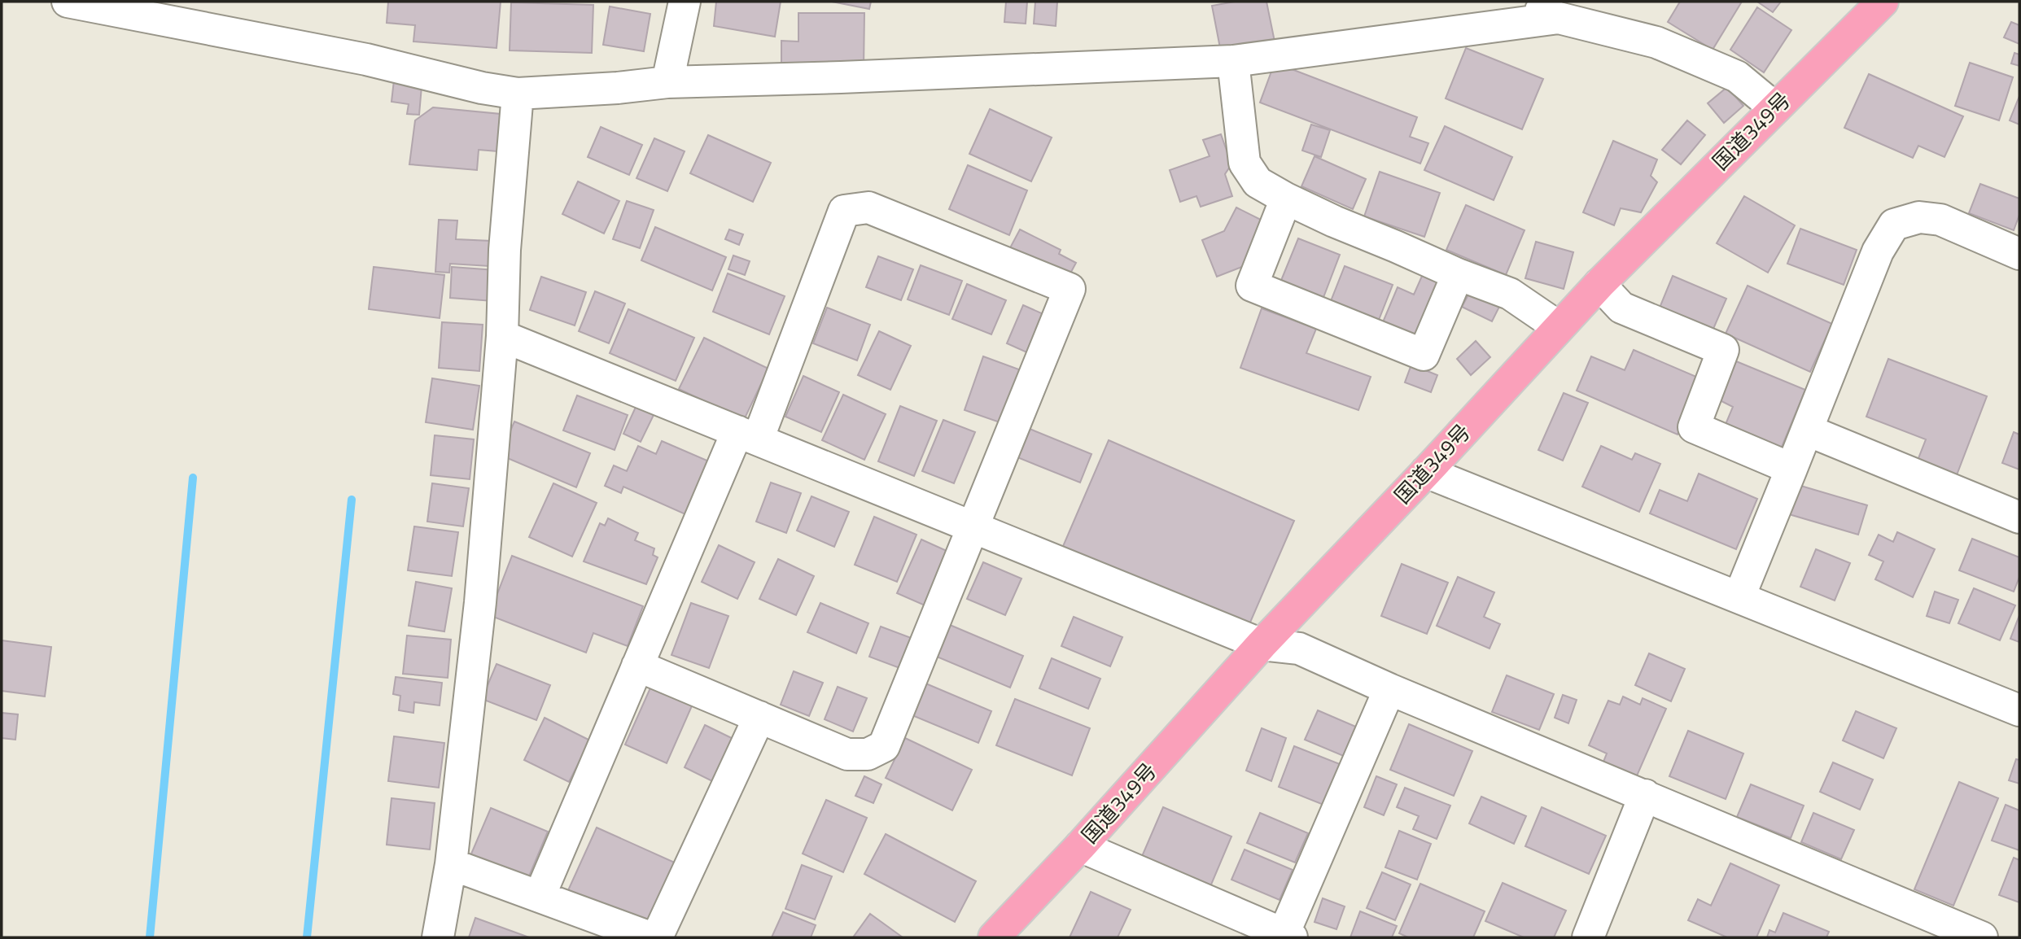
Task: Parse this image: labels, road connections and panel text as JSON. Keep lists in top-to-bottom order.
{
  "streets": {
    "highway": ["国道349号"]
  }
}
